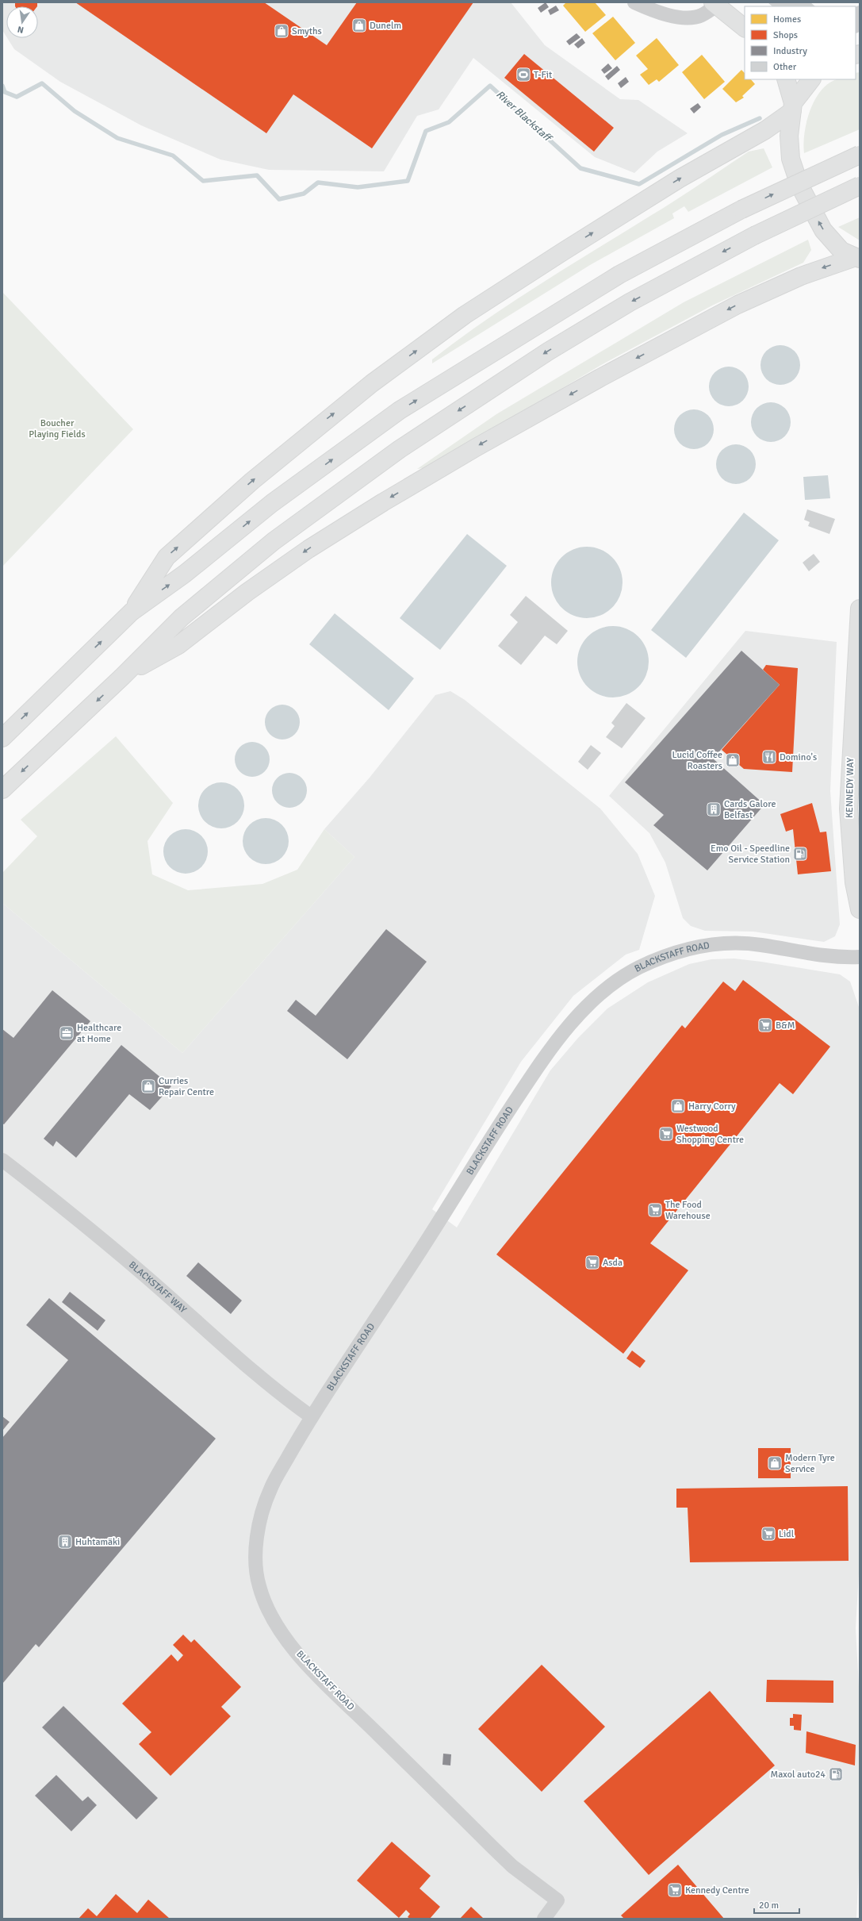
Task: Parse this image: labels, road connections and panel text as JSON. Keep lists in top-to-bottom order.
{
  "streets": {
    "highway": ["KENNEDY WAY"],
    "street": ["BLACKSTAFF ROAD", "BLACKSTAFF WAY"]
  },
  "crossings": [
    ["BLACKSTAFF ROAD", "BLACKSTAFF WAY"]
  ],
  "water": ["River Blackstaff"],
  "parks": ["Boucher Playing Fields"],
  "places": {
    "shop": [
      "Dunelm",
      "Smyths",
      "Lucid Coffee Roasters",
      "Curries Repair Centre",
      "Harry Corry",
      "Modern Tyre Service"
    ],
    "sports": ["T-Fit"],
    "restaurant": ["Domino's"],
    "building": ["Cards Galore Belfast", "Huhtamäki"],
    "fuel station": ["Emo Oil - Speedline Service Station", "Maxol auto24"],
    "supermarket": [
      "B&M",
      "Westwood Shopping Centre",
      "The Food Warehouse",
      "Asda",
      "Lidl",
      "Kennedy Centre"
    ],
    "office": ["Healthcare at Home"]
  },
  "legend": [
    "Homes",
    "Shops",
    "Industry",
    "Other"
  ],
  "scale_bar": "20 m",
  "north": "bottom"
}
